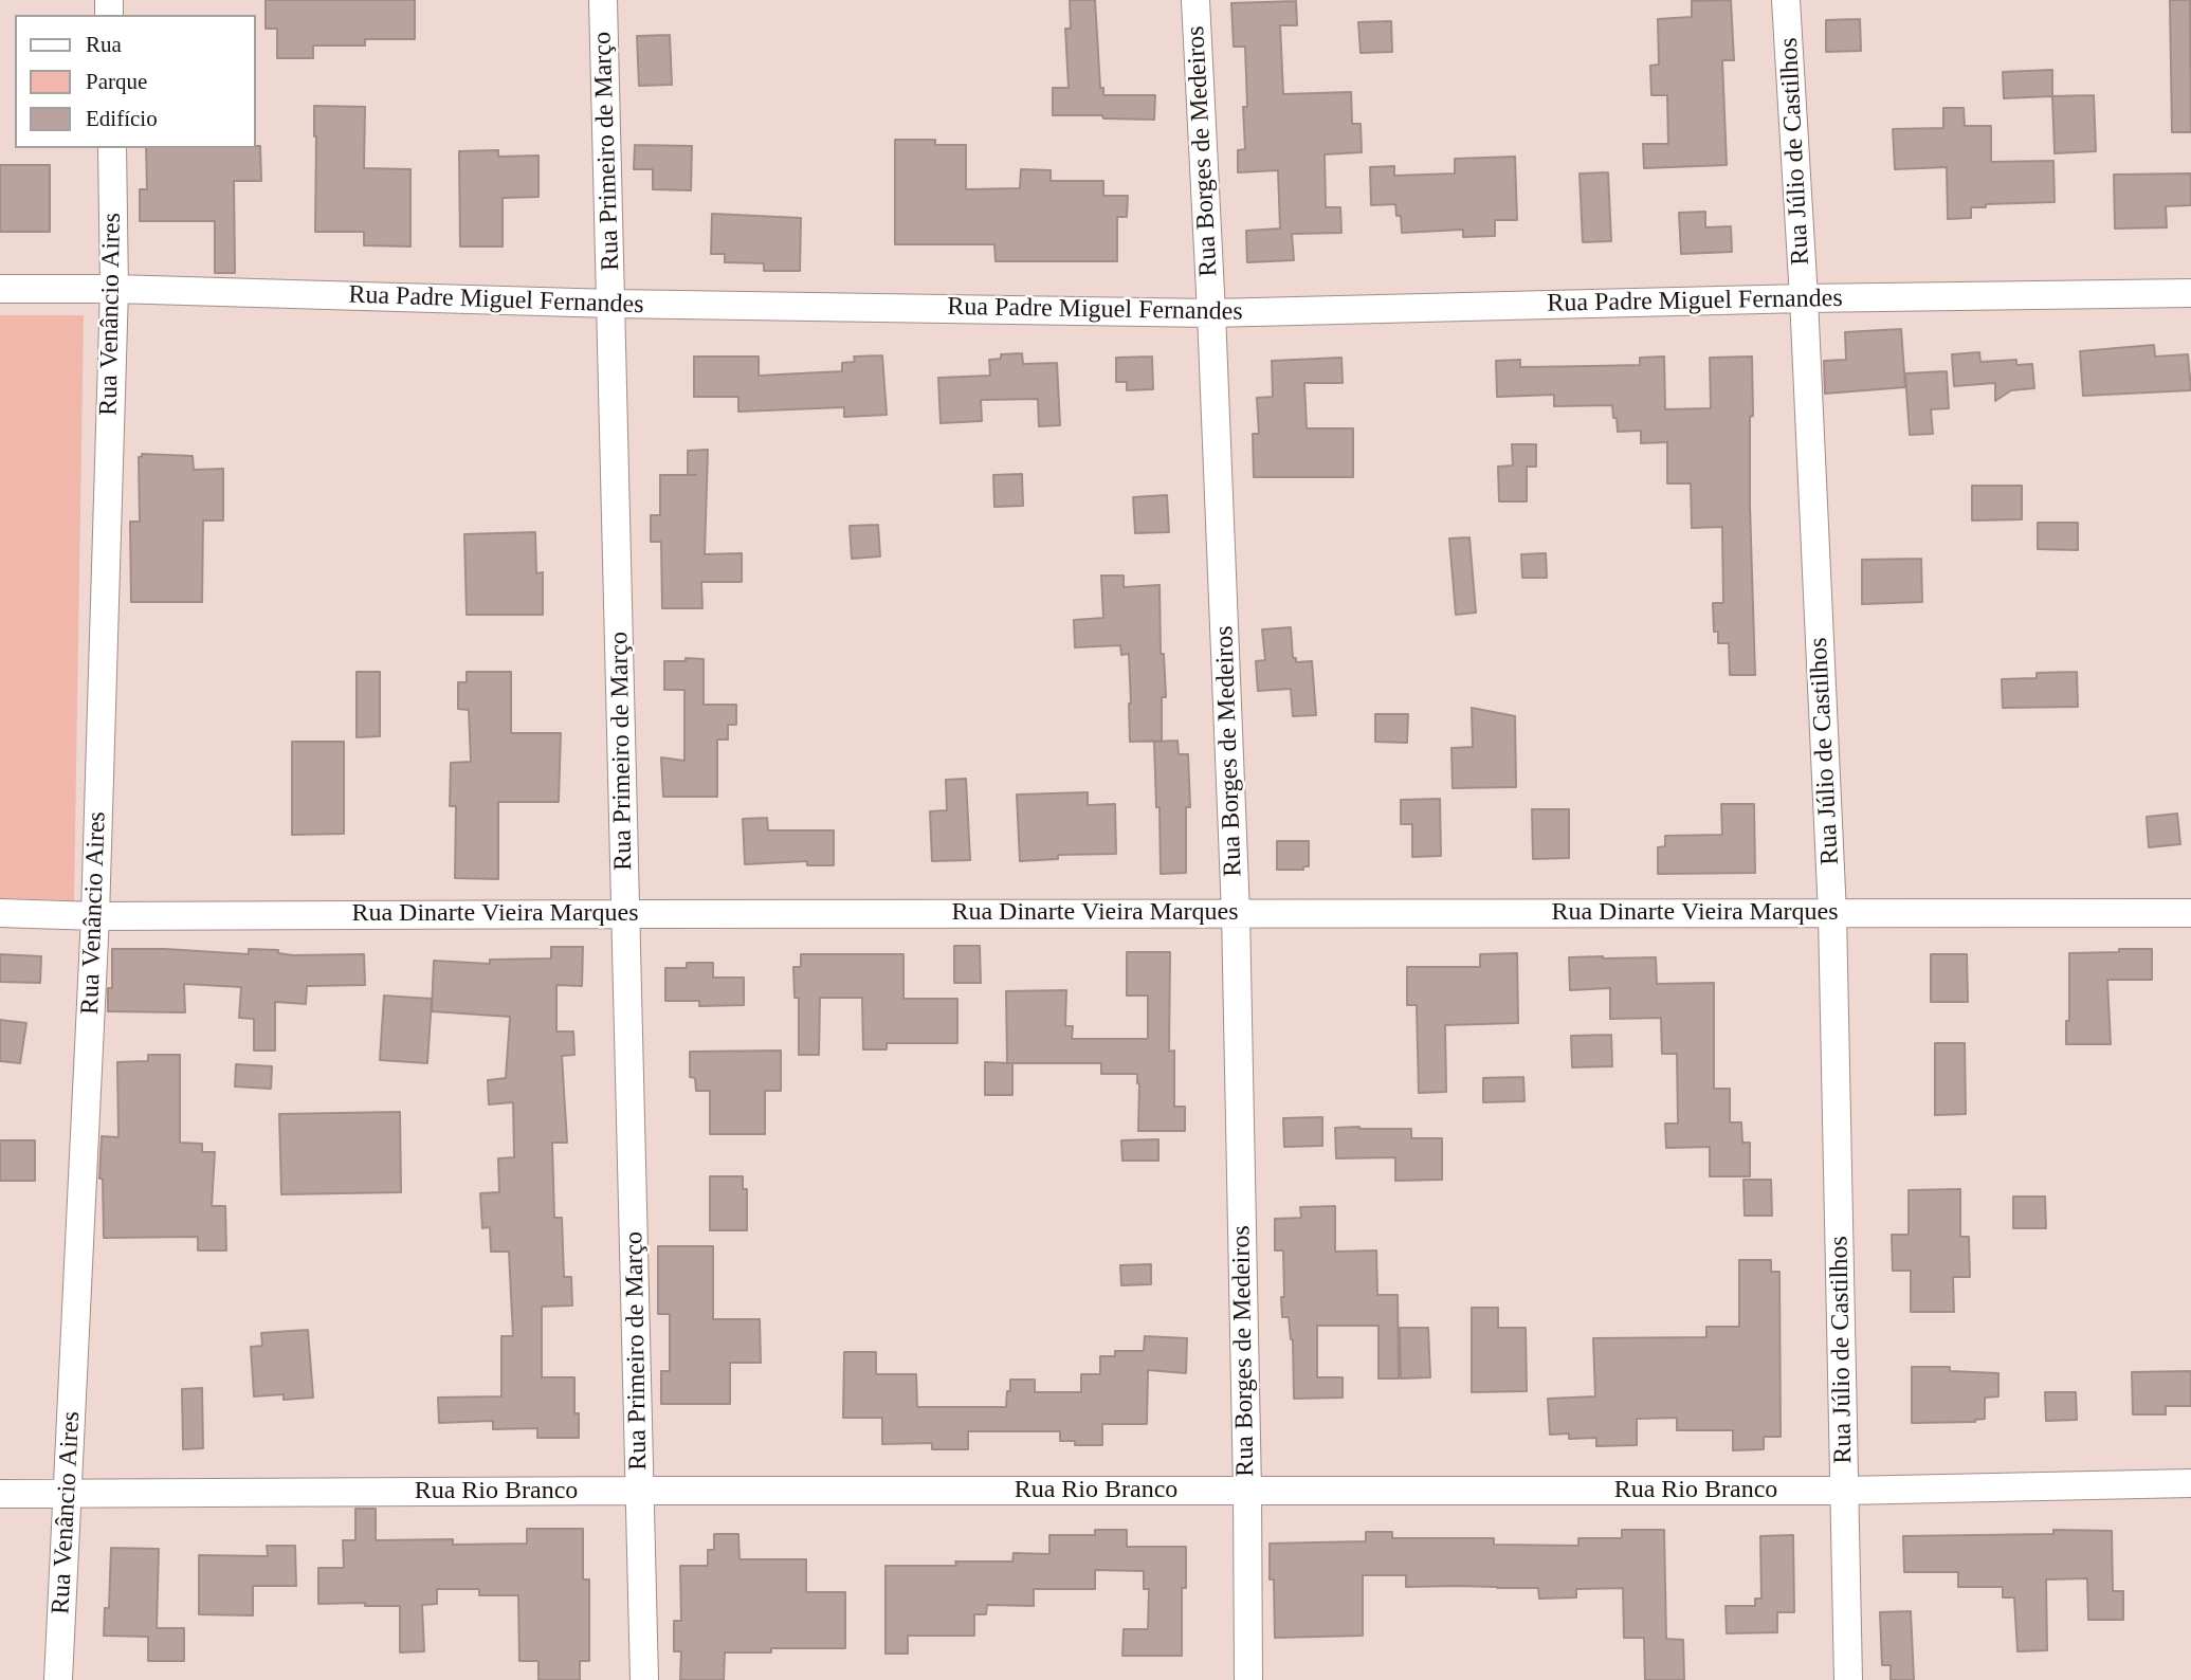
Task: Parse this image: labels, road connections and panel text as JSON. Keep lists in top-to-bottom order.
{
  "streets": {
    "street": [
      "Rua Primeiro de Março",
      "Rua Borges de Medeiros",
      "Rua Júlio de Castilhos",
      "Rua Padre Miguel Fernandes",
      "Rua Venâncio Aires",
      "Rua Dinarte Vieira Marques",
      "Rua Rio Branco"
    ]
  },
  "crossings": [
    ["Rua Primeiro de Março", "Rua Padre Miguel Fernandes"],
    ["Rua Primeiro de Março", "Rua Dinarte Vieira Marques"],
    ["Rua Primeiro de Março", "Rua Rio Branco"],
    ["Rua Borges de Medeiros", "Rua Padre Miguel Fernandes"],
    ["Rua Borges de Medeiros", "Rua Dinarte Vieira Marques"],
    ["Rua Borges de Medeiros", "Rua Rio Branco"],
    ["Rua Júlio de Castilhos", "Rua Padre Miguel Fernandes"],
    ["Rua Júlio de Castilhos", "Rua Dinarte Vieira Marques"],
    ["Rua Júlio de Castilhos", "Rua Rio Branco"],
    ["Rua Padre Miguel Fernandes", "Rua Venâncio Aires"],
    ["Rua Venâncio Aires", "Rua Dinarte Vieira Marques"],
    ["Rua Venâncio Aires", "Rua Rio Branco"]
  ],
  "legend": ["Rua", "Parque", "Edifício"]
}
